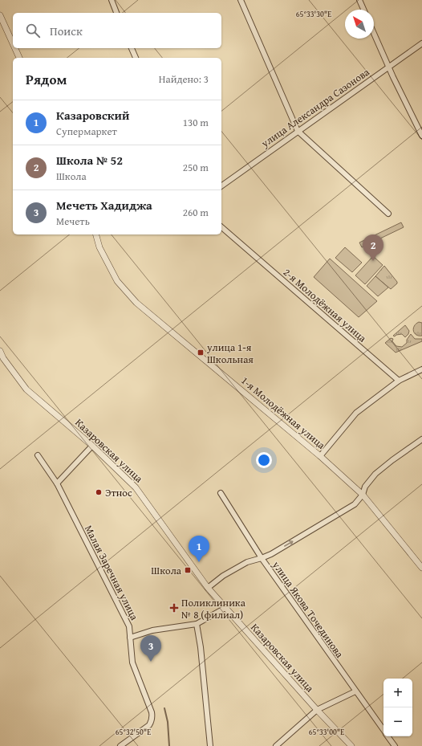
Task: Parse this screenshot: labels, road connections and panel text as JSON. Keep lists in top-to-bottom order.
{
  "streets": {
    "street": [
      "улица Александра Сазонова",
      "2-я Молодёжная улица",
      "1-я Молодёжная улица",
      "Казаровская улица",
      "Малая Заречная улица",
      "улица Якова Точединова"
    ]
  },
  "places": {
    "transit": ["улица 1-я Школьная", "Школа"],
    "other": ["Этнос"],
    "health": ["Поликлиника № 8 (филиал)"]
  },
  "north": "top left",
  "page": {
    "search": "Поиск",
    "heading": ["Рядом", "Найдено: 3"],
    "list": [
      {
        "mark": "1",
        "name": "Казаровский",
        "note": "Супермаркет",
        "value": "130 m"
      },
      {
        "mark": "2",
        "name": "Школа № 52",
        "note": "Школа",
        "value": "250 m"
      },
      {
        "mark": "3",
        "name": "Мечеть Хадиджа",
        "note": "Мечеть",
        "value": "260 m"
      }
    ],
    "pins": ["2", "1", "3"],
    "map_buttons": ["+", "−"]
  },
  "coordinates": ["65°33'30\"E", "65°32'50\"E", "65°33'00\"E"]
}
